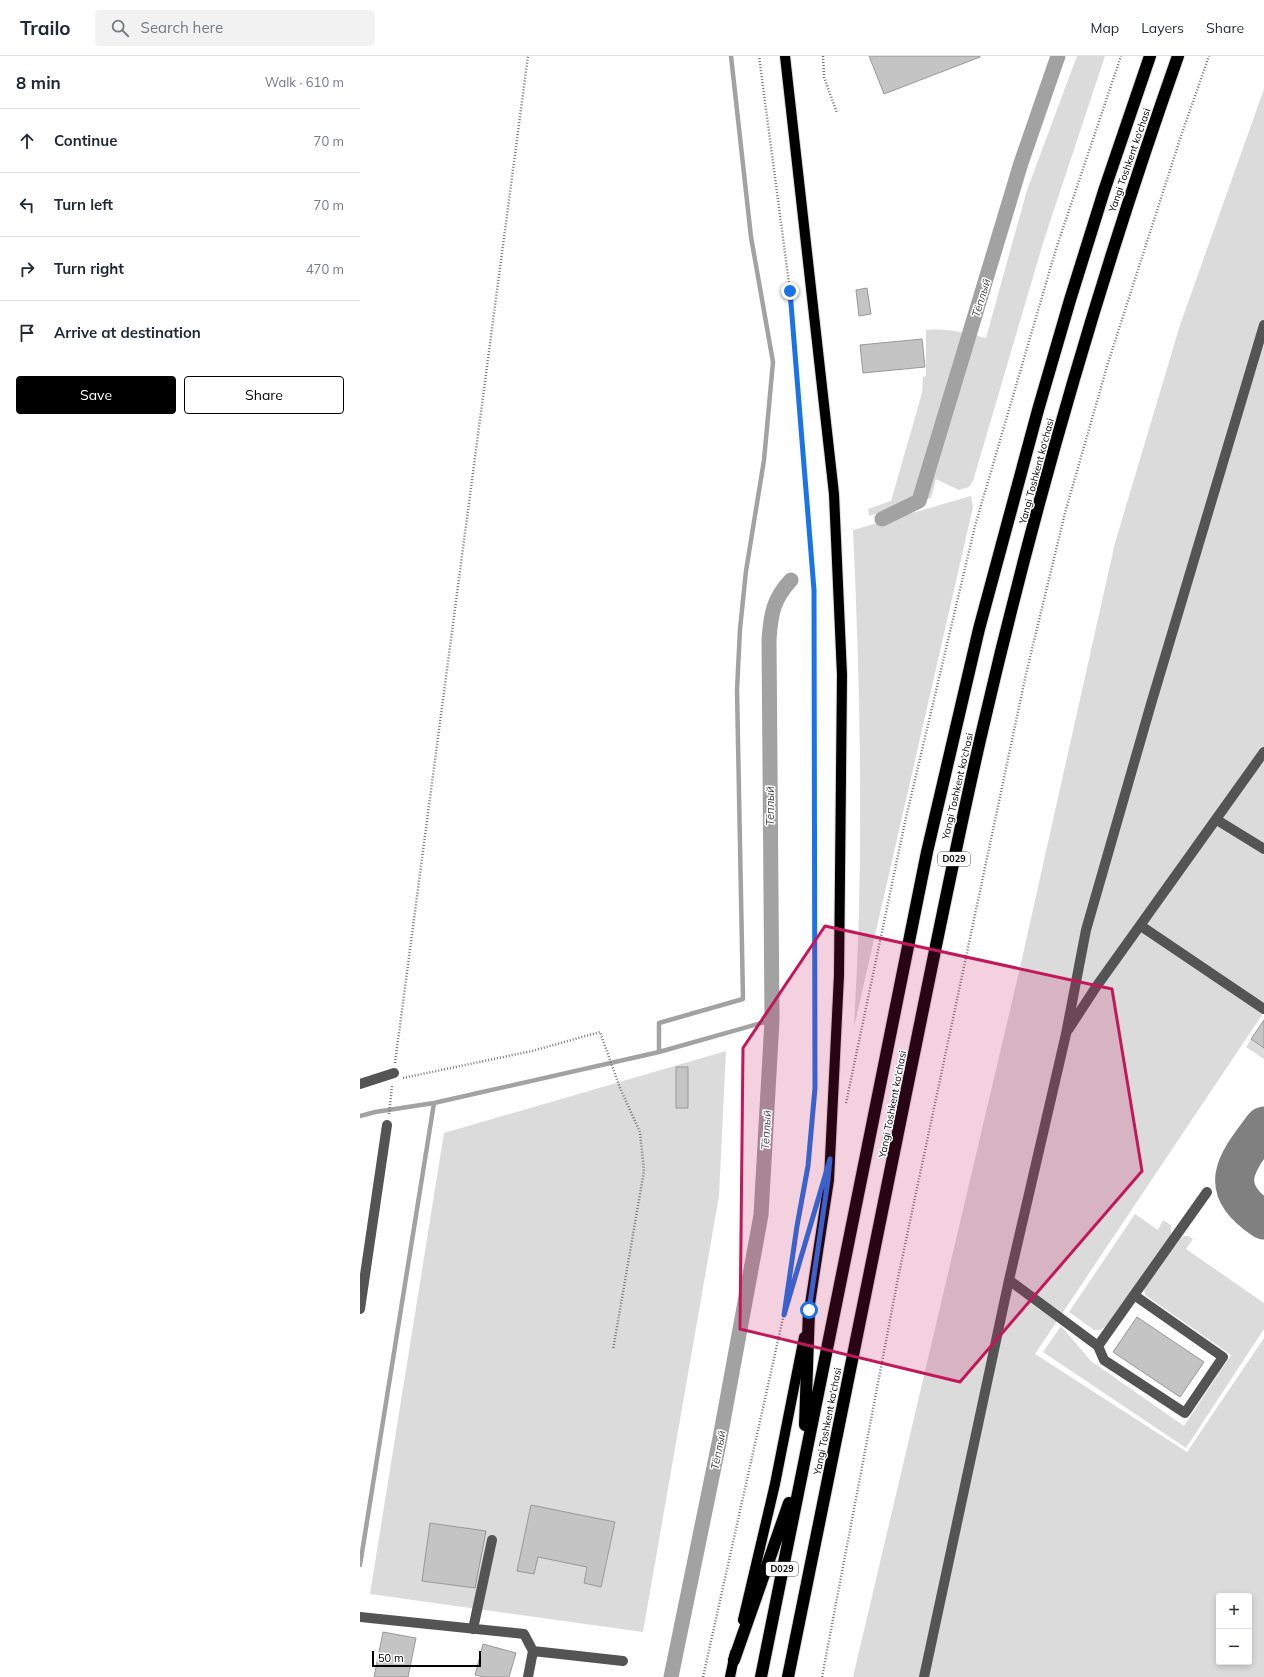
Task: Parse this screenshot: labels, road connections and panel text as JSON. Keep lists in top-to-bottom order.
{
  "streets": {
    "highway": ["Yangi Toshkent ko‘chasi", "D029"]
  },
  "water": ["Тёплый"],
  "scale_bar": "50 m",
  "page": {
    "header": "Trailo",
    "search": "Search here",
    "nav": ["Map", "Layers", "Share"],
    "heading": ["8 min", "Walk · 610 m"],
    "list": [
      ["Continue", "70 m"],
      ["Turn left", "70 m"],
      ["Turn right", "470 m"],
      "Arrive at destination"
    ],
    "buttons": ["Save", "Share"],
    "map_buttons": ["+", "−"],
    "scale": "50 m"
  }
}
